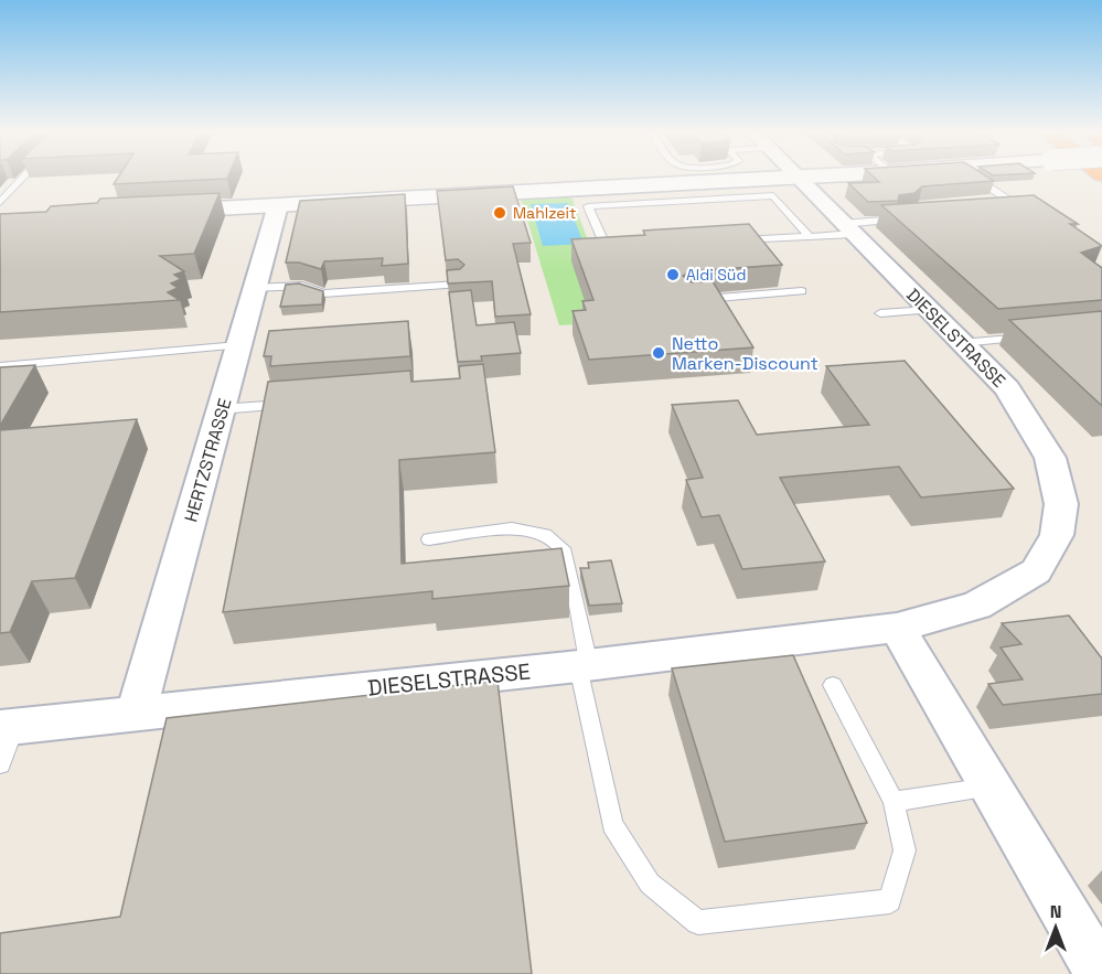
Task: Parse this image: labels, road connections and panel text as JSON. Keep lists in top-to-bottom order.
{
  "streets": {
    "street": ["DIESELSTRASSE", "HERTZSTRASSE"]
  },
  "crossings": [
    ["DIESELSTRASSE", "HERTZSTRASSE"]
  ],
  "places": ["Mahlzeit", "Aldi Süd", "Netto Marken-Discount"],
  "north": "top"
}
